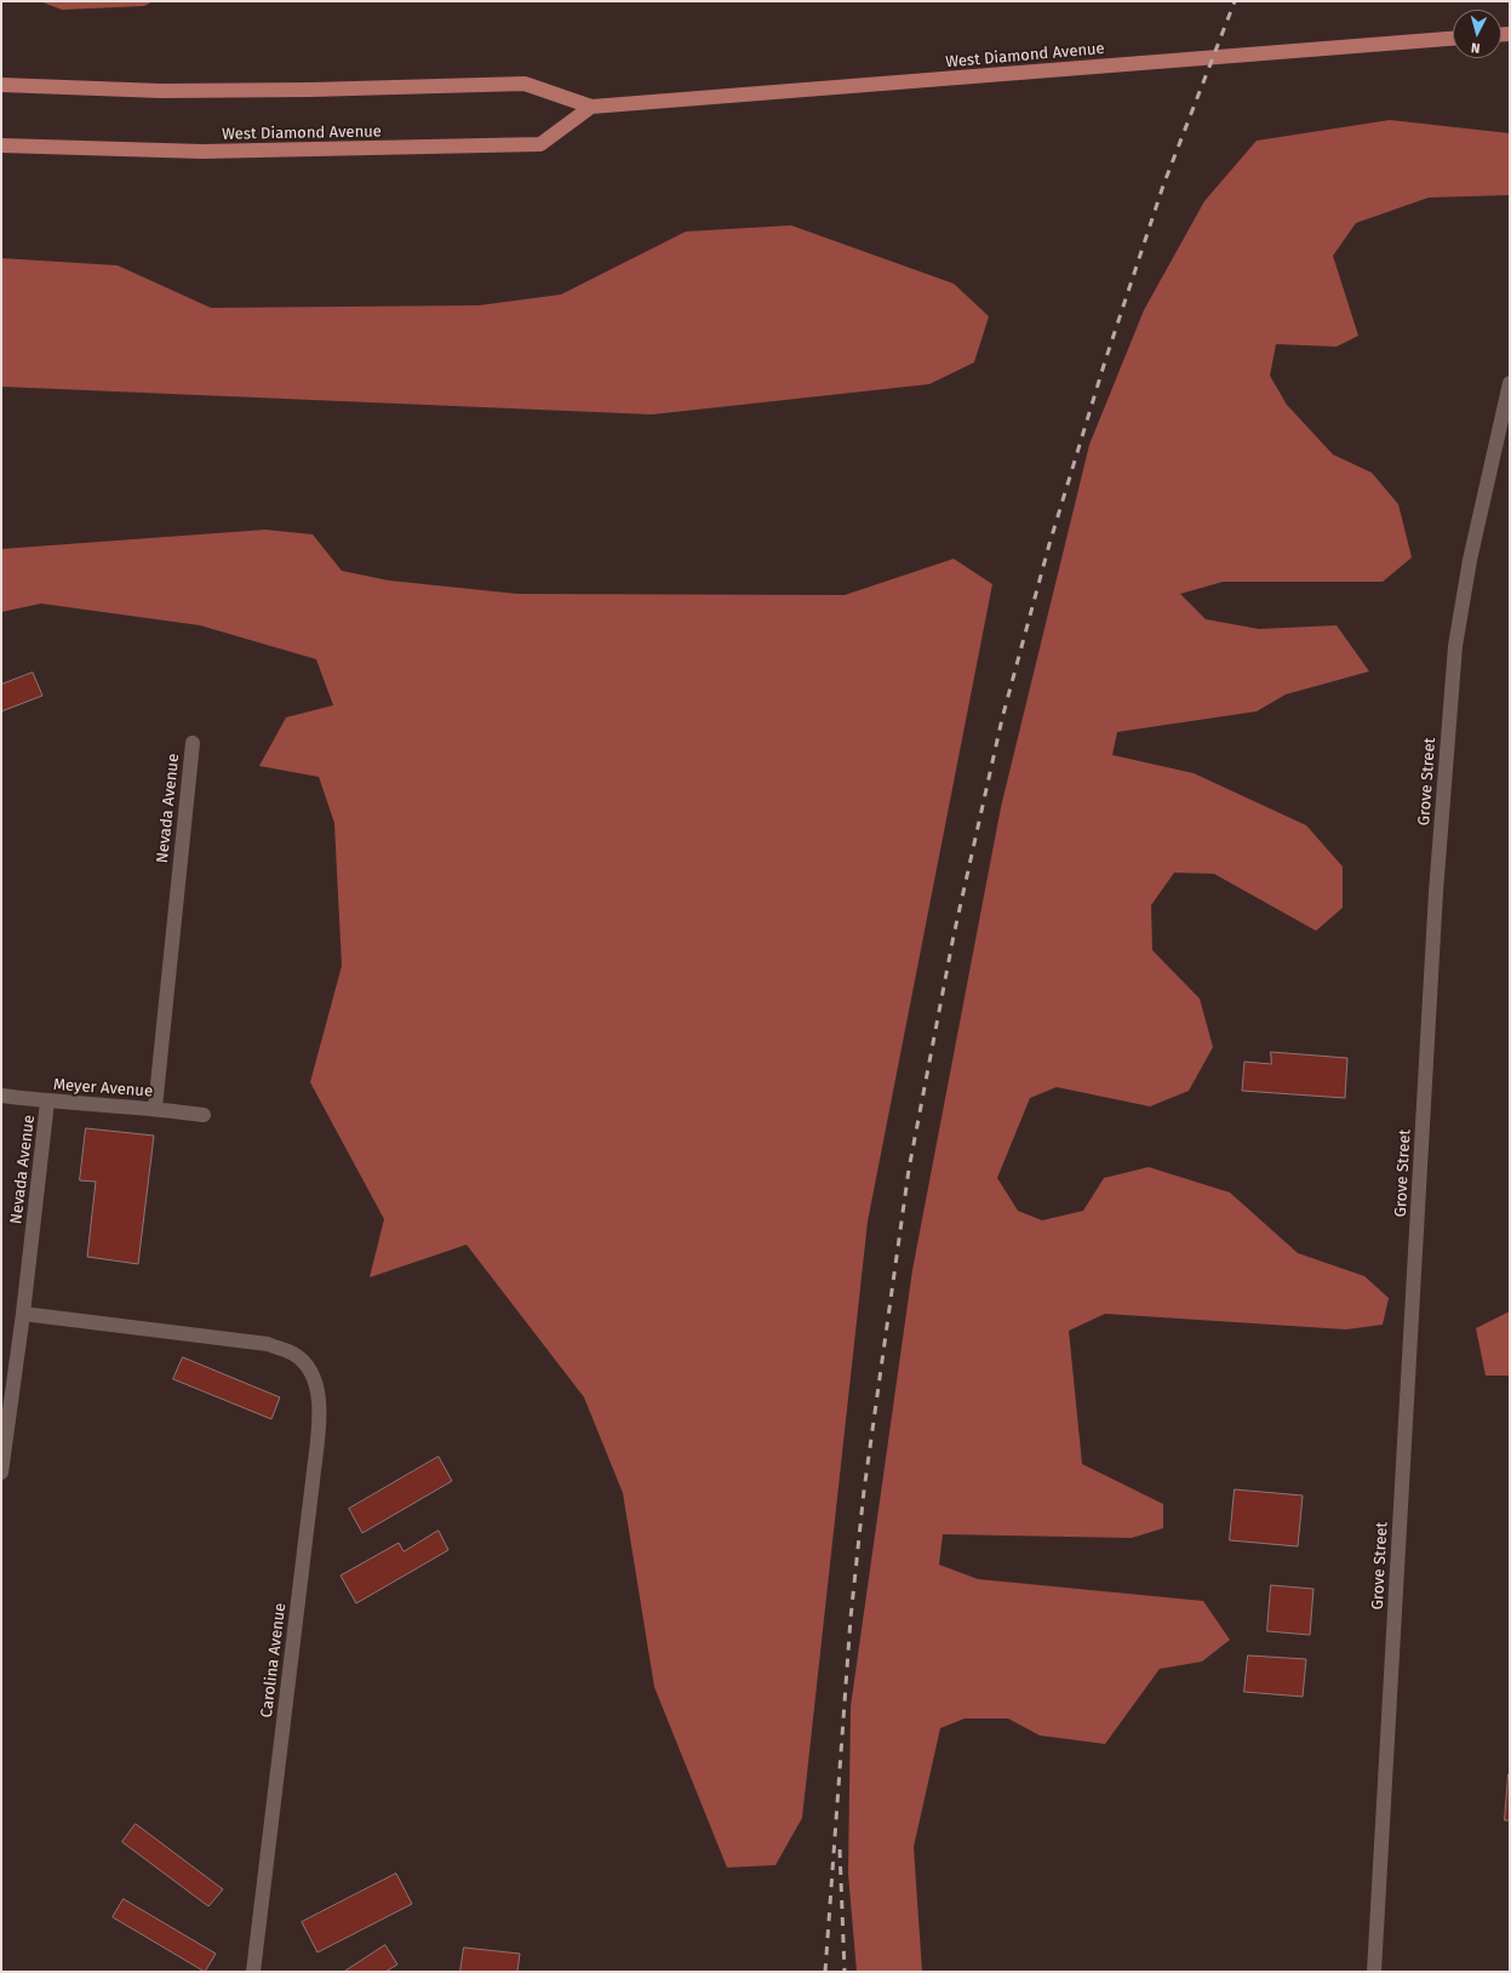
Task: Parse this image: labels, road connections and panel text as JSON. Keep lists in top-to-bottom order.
{
  "streets": {
    "main road": ["West Diamond Avenue"],
    "street": [
      "Grove Street",
      "Nevada Avenue",
      "Meyer Avenue",
      "Carolina Avenue"
    ]
  },
  "crossings": [
    ["Nevada Avenue", "Meyer Avenue"],
    ["Nevada Avenue", "Carolina Avenue"]
  ],
  "north": "bottom"
}
